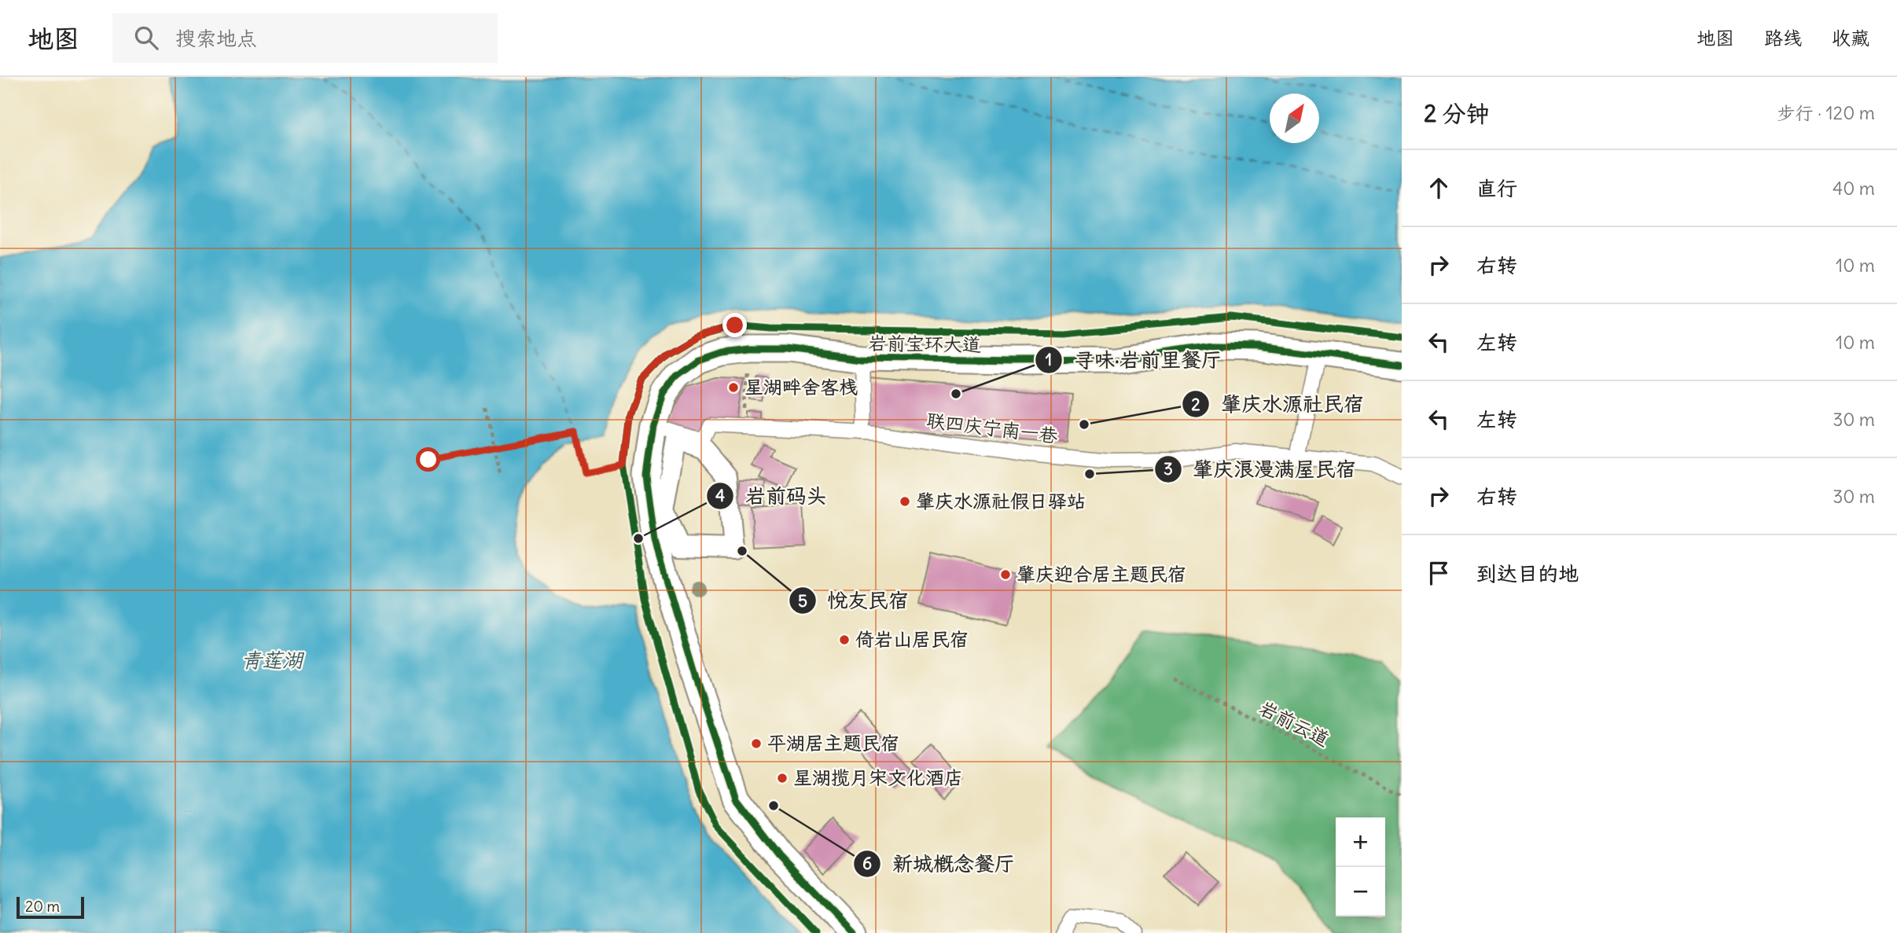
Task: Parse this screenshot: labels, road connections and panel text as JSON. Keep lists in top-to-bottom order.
{
  "streets": {
    "street": ["岩前宝环大道"],
    "lane": ["联四庆宁南一巷"],
    "path": ["岩前云道"]
  },
  "crossings": [
    ["岩前宝环大道", "联四庆宁南一巷"]
  ],
  "water": ["青莲湖"],
  "places": [
    "星湖畔舍客栈",
    "寻味·岩前里餐厅",
    "肇庆水源社民宿",
    "肇庆浪漫满屋民宿",
    "肇庆水源社假日驿站",
    "岩前码头",
    "悦友民宿",
    "肇庆迎合居主题民宿",
    "倚岩山居民宿",
    "平湖居主题民宿",
    "星湖揽月宋文化酒店",
    "新城概念餐厅"
  ],
  "scale_bar": "20 m",
  "north": "top right",
  "page": {
    "header": "地图",
    "search": "搜索地点",
    "nav": ["地图", "路线", "收藏"],
    "heading": ["2 分钟", "步行 · 120 m"],
    "list": [
      ["直行", "40 m"],
      ["右转", "10 m"],
      ["左转", "10 m"],
      ["左转", "30 m"],
      ["右转", "30 m"],
      "到达目的地"
    ],
    "map_buttons": ["+", "−"],
    "scale": "20 m"
  }
}
